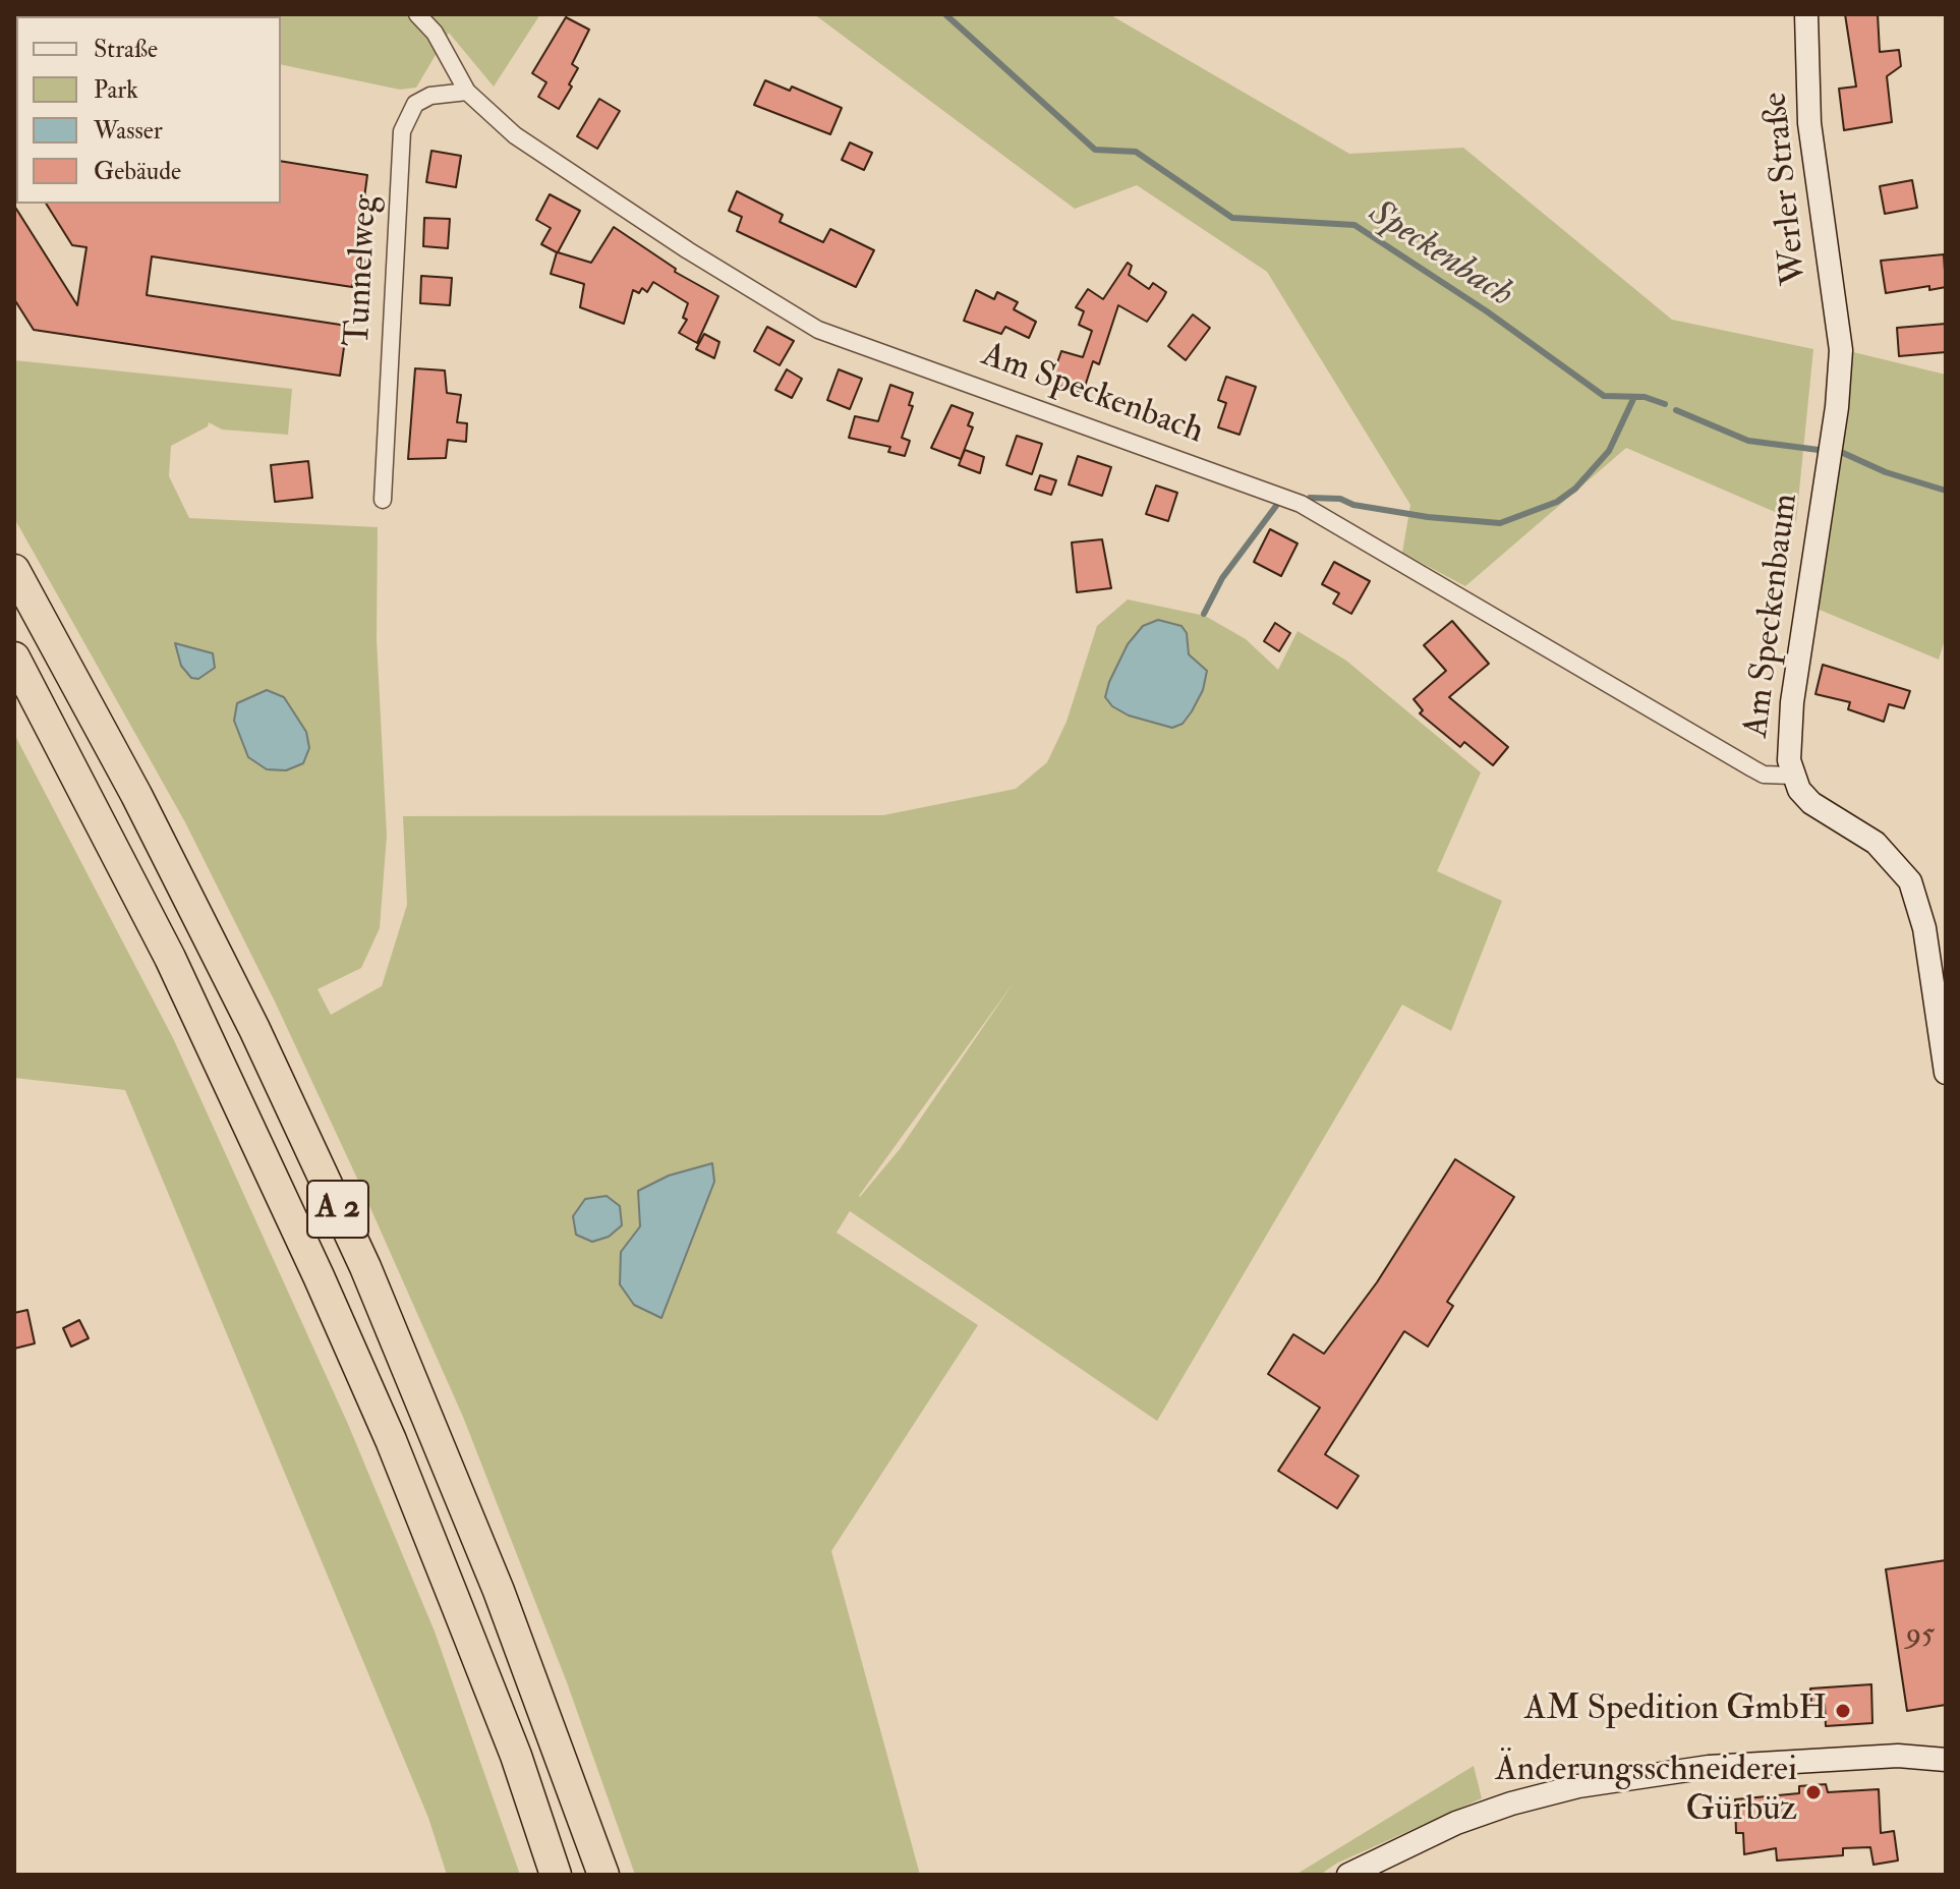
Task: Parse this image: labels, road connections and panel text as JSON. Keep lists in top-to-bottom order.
{
  "streets": {
    "highway": ["A 2"],
    "main road": ["Werler Straße", "Am Speckenbaum"],
    "street": ["Tunnelweg", "Am Speckenbach"]
  },
  "crossings": [
    ["Werler Straße", "Am Speckenbaum"],
    ["Tunnelweg", "Am Speckenbach"],
    ["Am Speckenbach", "Am Speckenbaum"]
  ],
  "water": ["Speckenbach"],
  "places": ["AM Spedition GmbH", "Änderungsschneiderei Gürbüz"],
  "house_numbers": ["95"],
  "legend": [
    "Straße",
    "Park",
    "Wasser",
    "Gebäude"
  ]
}
